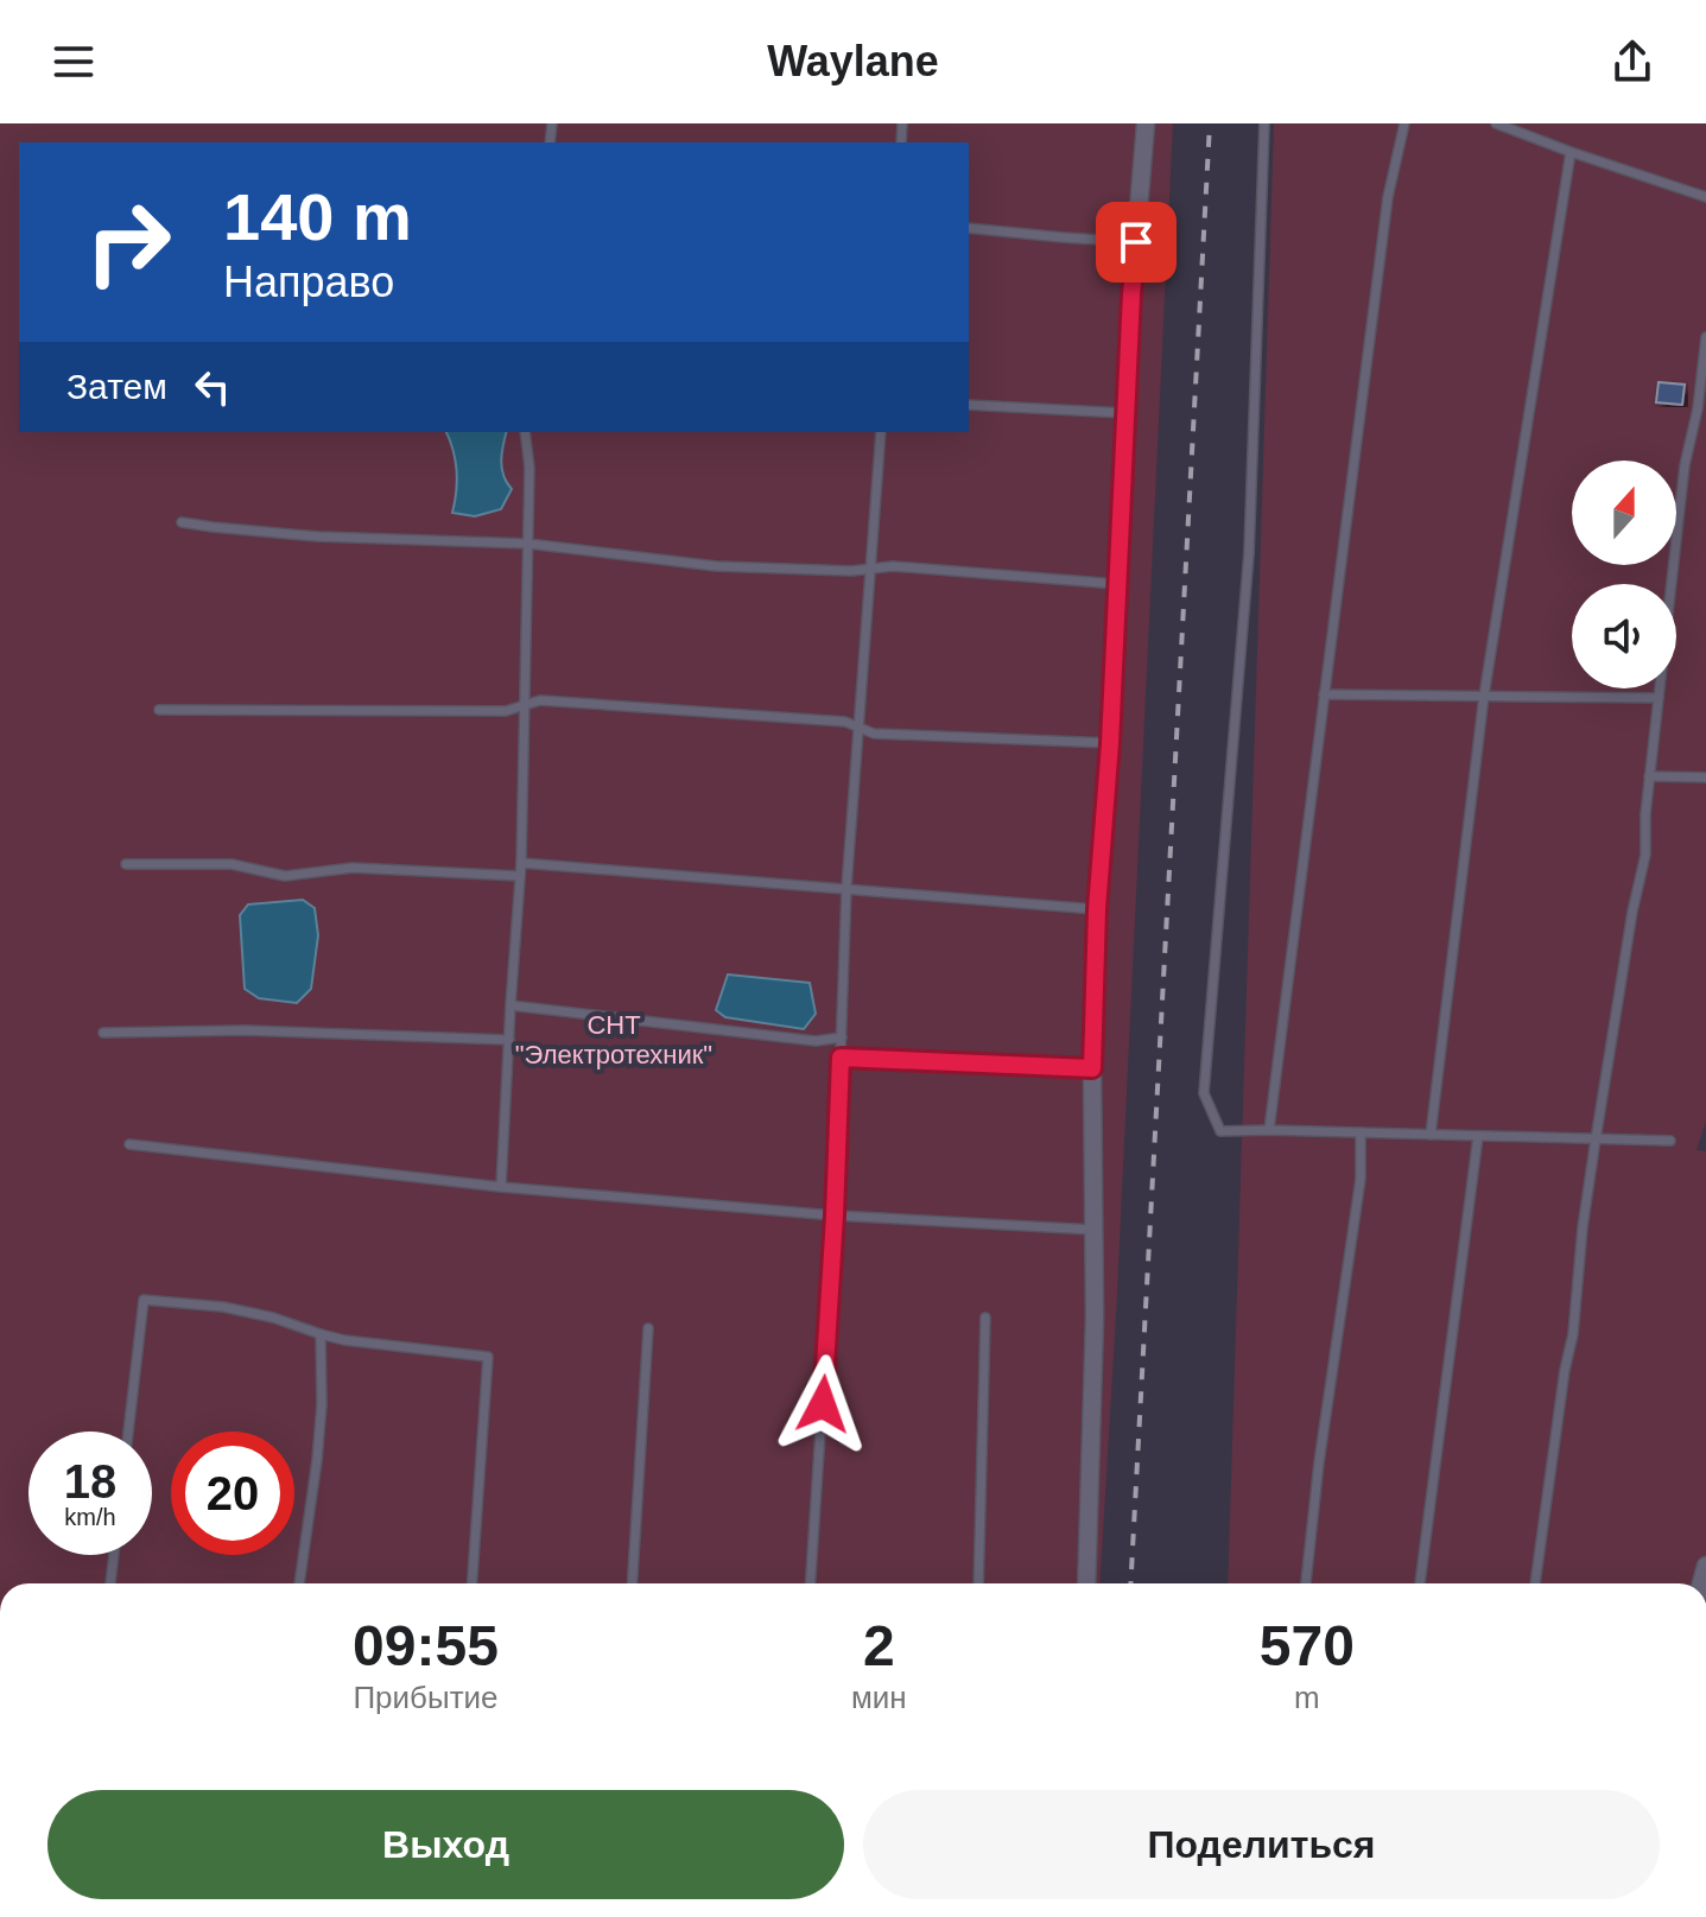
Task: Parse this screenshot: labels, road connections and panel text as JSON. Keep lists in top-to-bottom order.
{
  "parks": ["СНТ \"Электротехник\""],
  "north": "top",
  "page": {
    "header": "Waylane",
    "turn": ["140 m", "Направо"],
    "then": "Затем",
    "speed": "18 km/h",
    "limit": "20",
    "eta": [
      "09:55",
      "Прибытие",
      "2",
      "мин",
      "570",
      "m"
    ],
    "buttons": ["Выход", "Поделиться"]
  }
}
